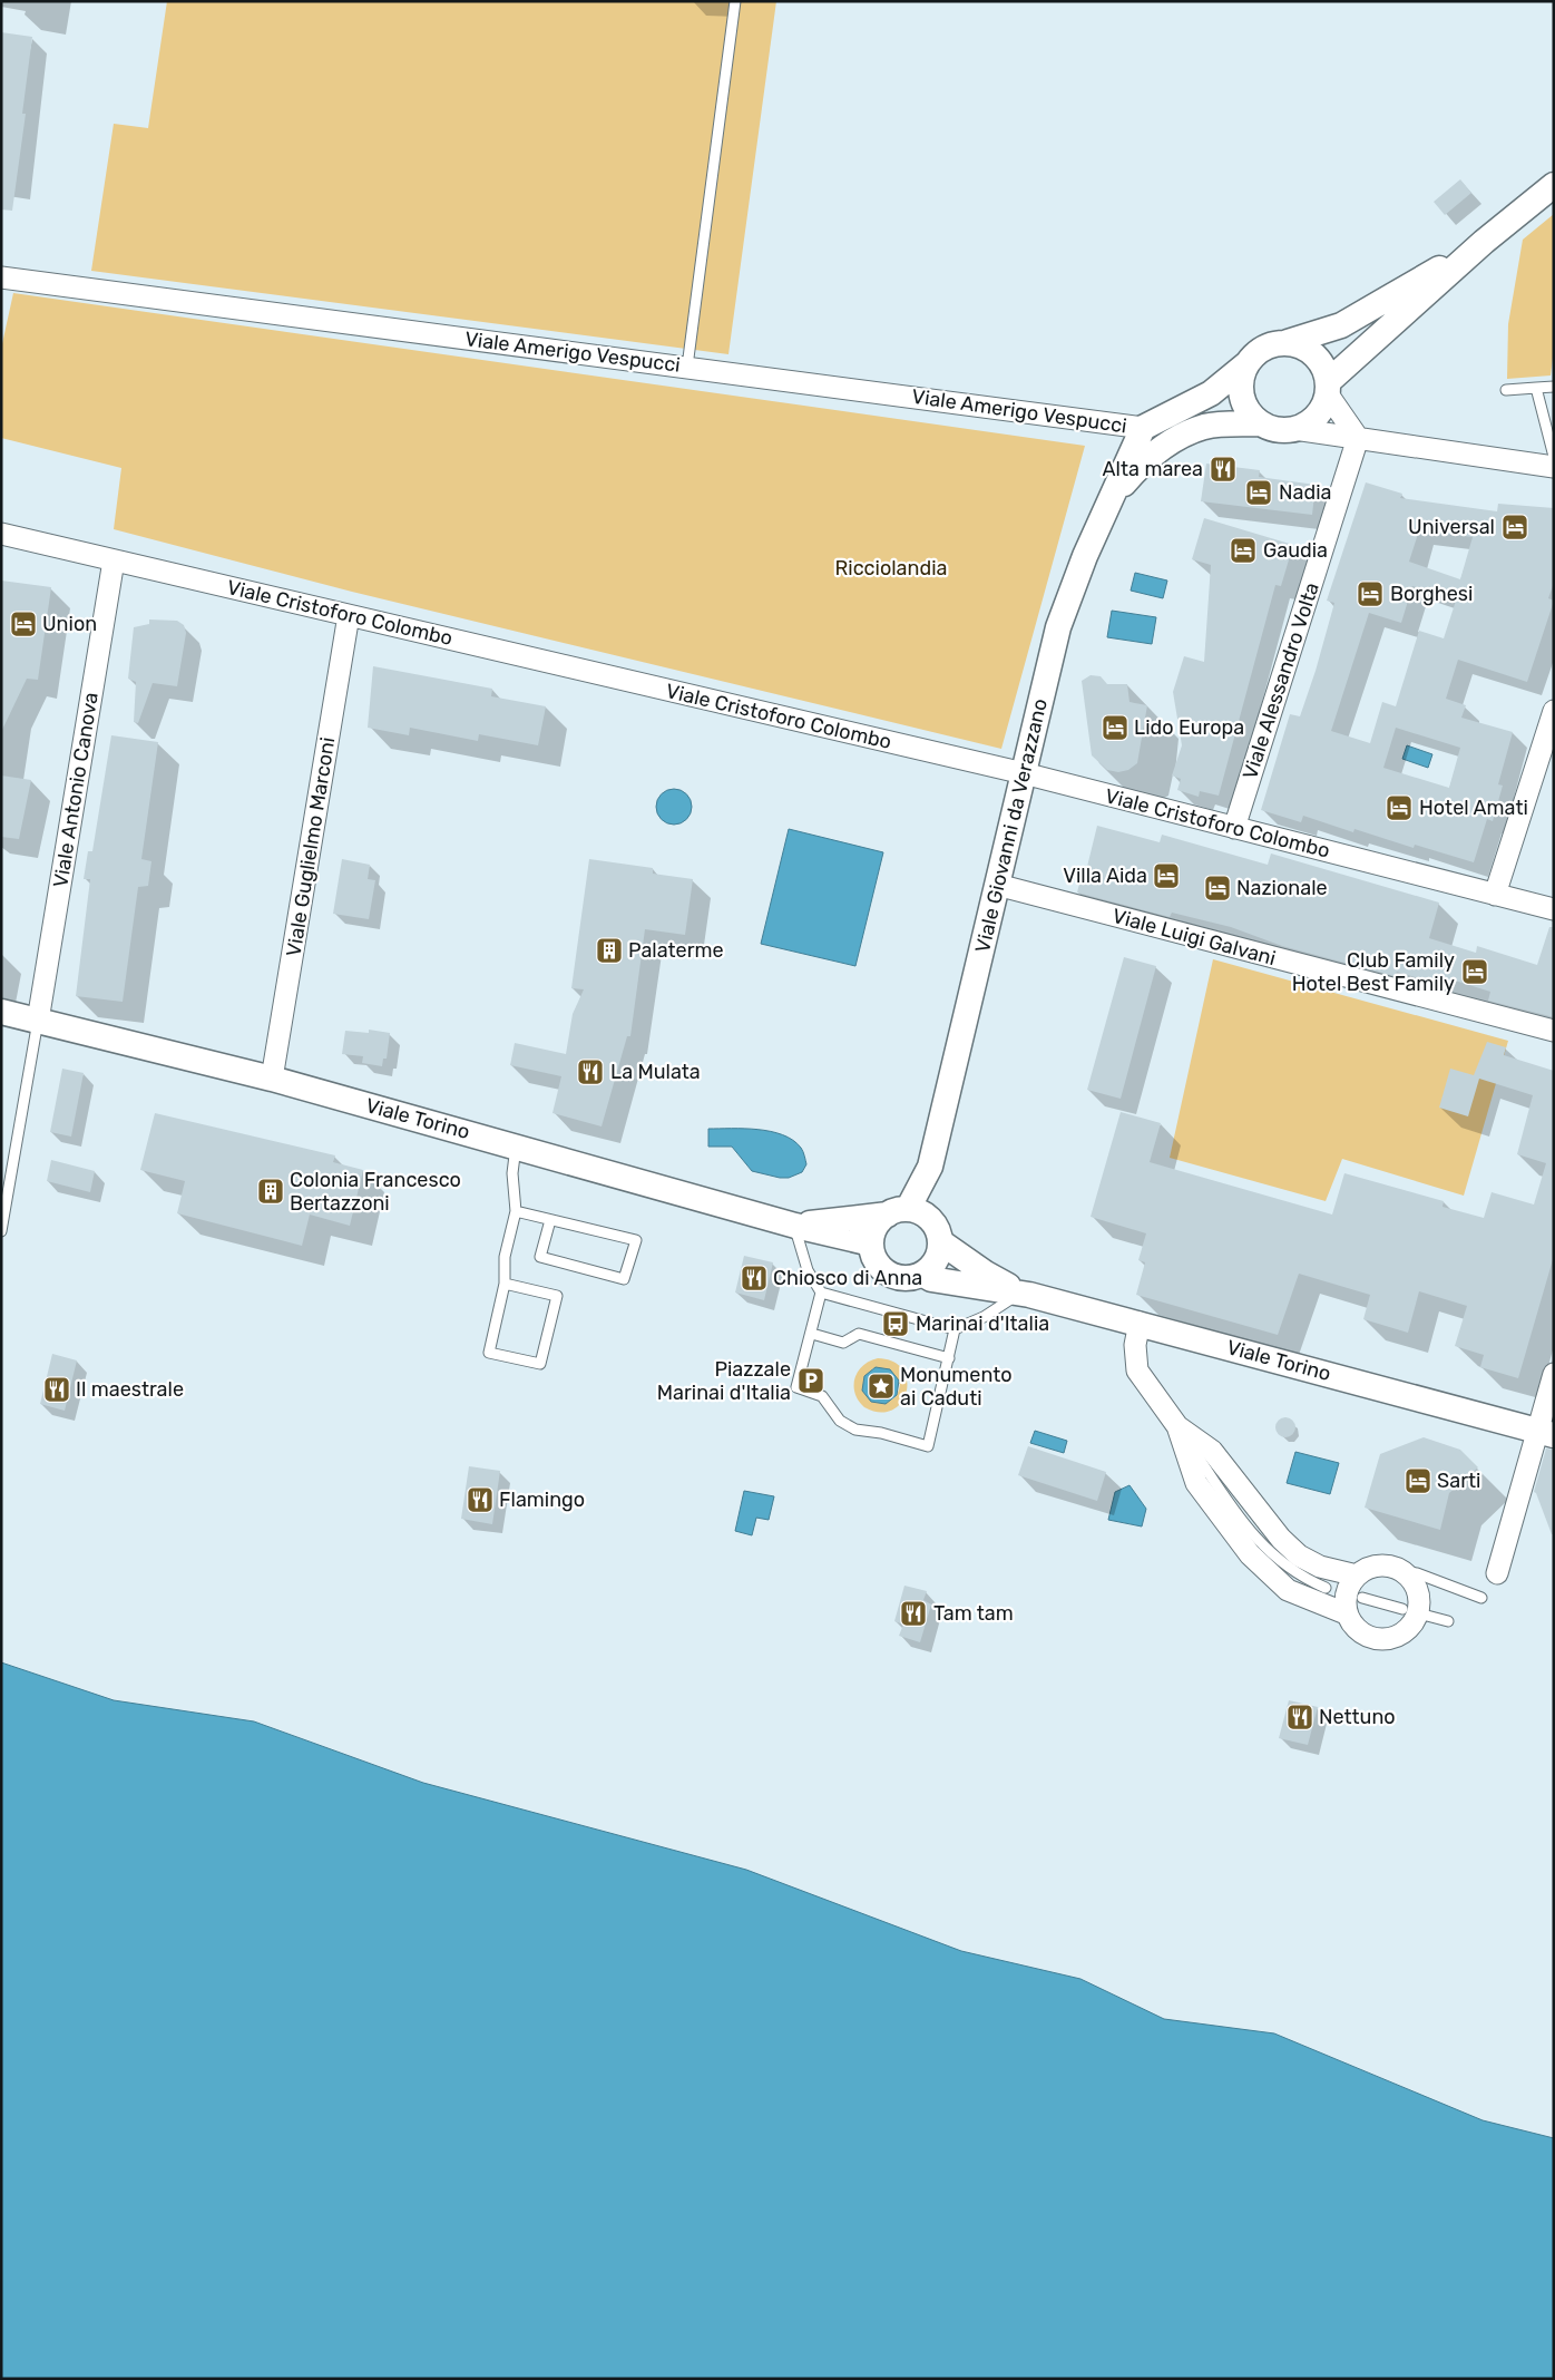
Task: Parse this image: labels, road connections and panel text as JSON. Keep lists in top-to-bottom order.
{
  "streets": {
    "street": [
      "Viale Amerigo Vespucci",
      "Viale Cristoforo Colombo",
      "Viale Alessandro Volta",
      "Viale Antonio Canova",
      "Viale Giovanni da Verazzano",
      "Viale Guglielmo Marconi",
      "Viale Luigi Galvani",
      "Viale Torino"
    ]
  },
  "crossings": [
    ["Viale Amerigo Vespucci", "Viale Giovanni da Verazzano"],
    ["Viale Cristoforo Colombo", "Viale Alessandro Volta"],
    ["Viale Cristoforo Colombo", "Viale Antonio Canova"],
    ["Viale Cristoforo Colombo", "Viale Giovanni da Verazzano"],
    ["Viale Cristoforo Colombo", "Viale Guglielmo Marconi"],
    ["Viale Antonio Canova", "Viale Torino"],
    ["Viale Giovanni da Verazzano", "Viale Luigi Galvani"],
    ["Viale Giovanni da Verazzano", "Viale Torino"],
    ["Viale Guglielmo Marconi", "Viale Torino"]
  ],
  "parks": ["Ricciolandia"],
  "places": {
    "restaurant": [
      "Alta marea",
      "La Mulata",
      "Chiosco di Anna",
      "Il maestrale",
      "Flamingo",
      "Tam tam",
      "Nettuno"
    ],
    "hotel": [
      "Nadia",
      "Universal",
      "Gaudia",
      "Borghesi",
      "Union",
      "Lido Europa",
      "Hotel Amati",
      "Villa Aida",
      "Nazionale",
      "Club Family Hotel Best Family",
      "Sarti"
    ],
    "building": ["Palaterme", "Colonia Francesco Bertazzoni"],
    "bus stop": ["Marinai d'Italia"],
    "parking": ["Piazzale Marinai d'Italia"],
    "place": ["Monumento ai Caduti"]
  }
}
